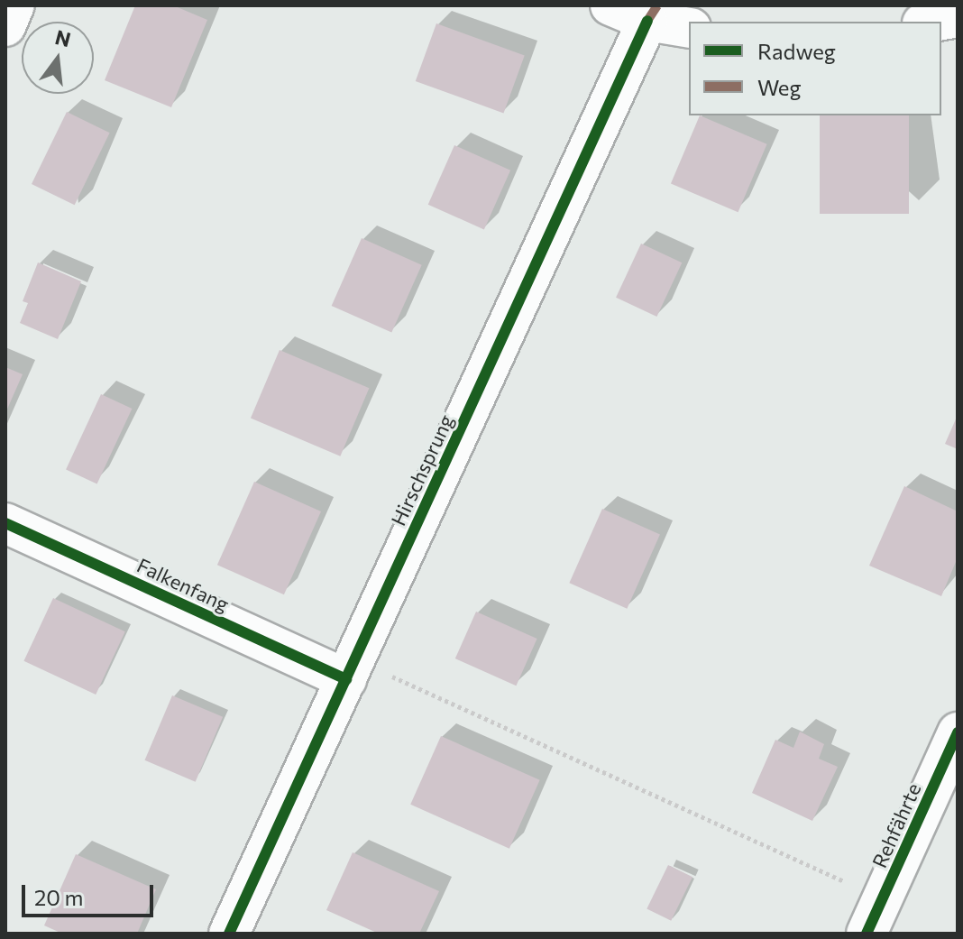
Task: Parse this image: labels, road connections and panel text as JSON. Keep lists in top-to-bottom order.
{
  "streets": {
    "street": ["Hirschsprung", "Falkenfang", "Rehfährte"]
  },
  "crossings": [
    ["Hirschsprung", "Falkenfang"]
  ],
  "legend": ["Radweg", "Weg"],
  "scale_bar": "20 m",
  "north": "top"
}
